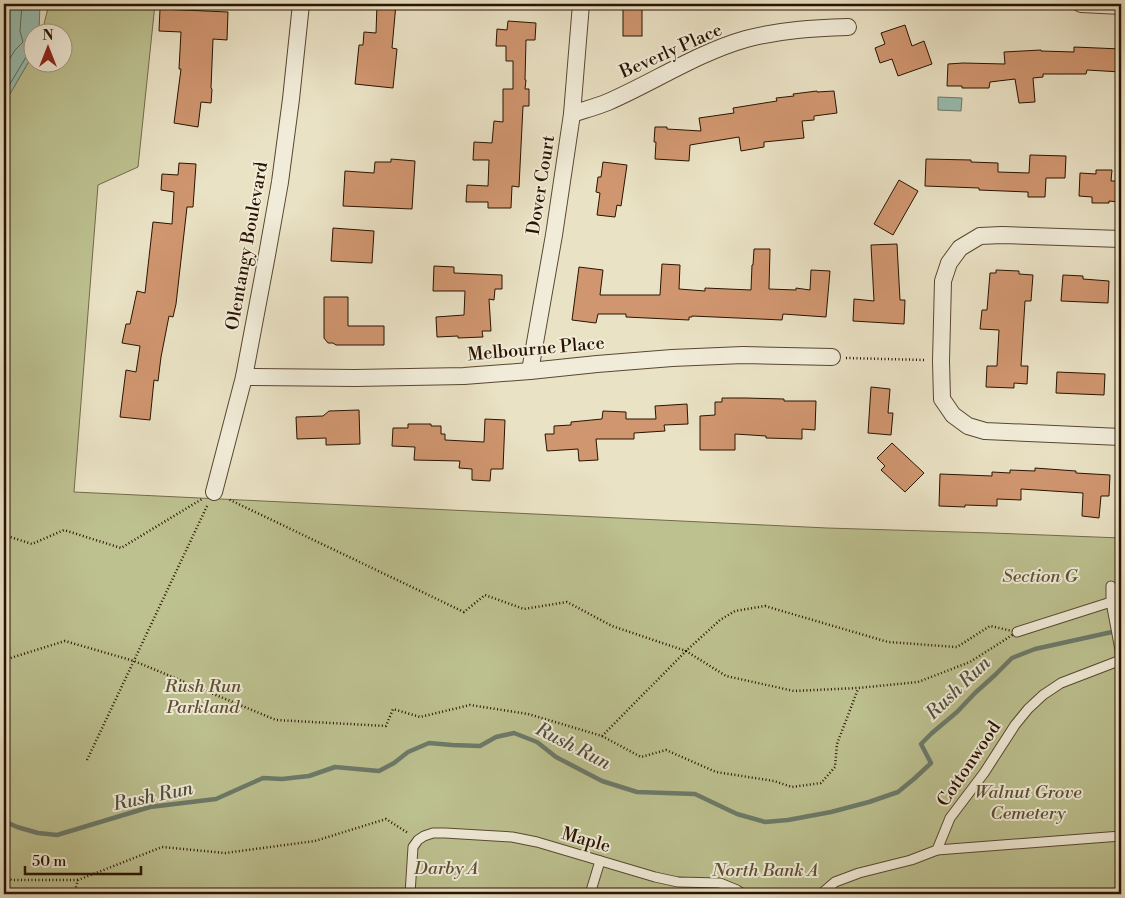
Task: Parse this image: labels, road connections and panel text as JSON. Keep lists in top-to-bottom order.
{
  "streets": {
    "street": [
      "Beverly Place",
      "Dover Court",
      "Olentangy Boulevard",
      "Melbourne Place"
    ],
    "lane": ["Cottonwood", "Maple"]
  },
  "crossings": [
    ["Beverly Place", "Dover Court"],
    ["Dover Court", "Melbourne Place"],
    ["Olentangy Boulevard", "Melbourne Place"]
  ],
  "water": ["Rush Run"],
  "parks": [
    "Section G",
    "Rush Run Parkland",
    "Walnut Grove Cemetery",
    "Darby A",
    "North Bank A"
  ],
  "scale_bar": "50 m",
  "north": "top"
}
